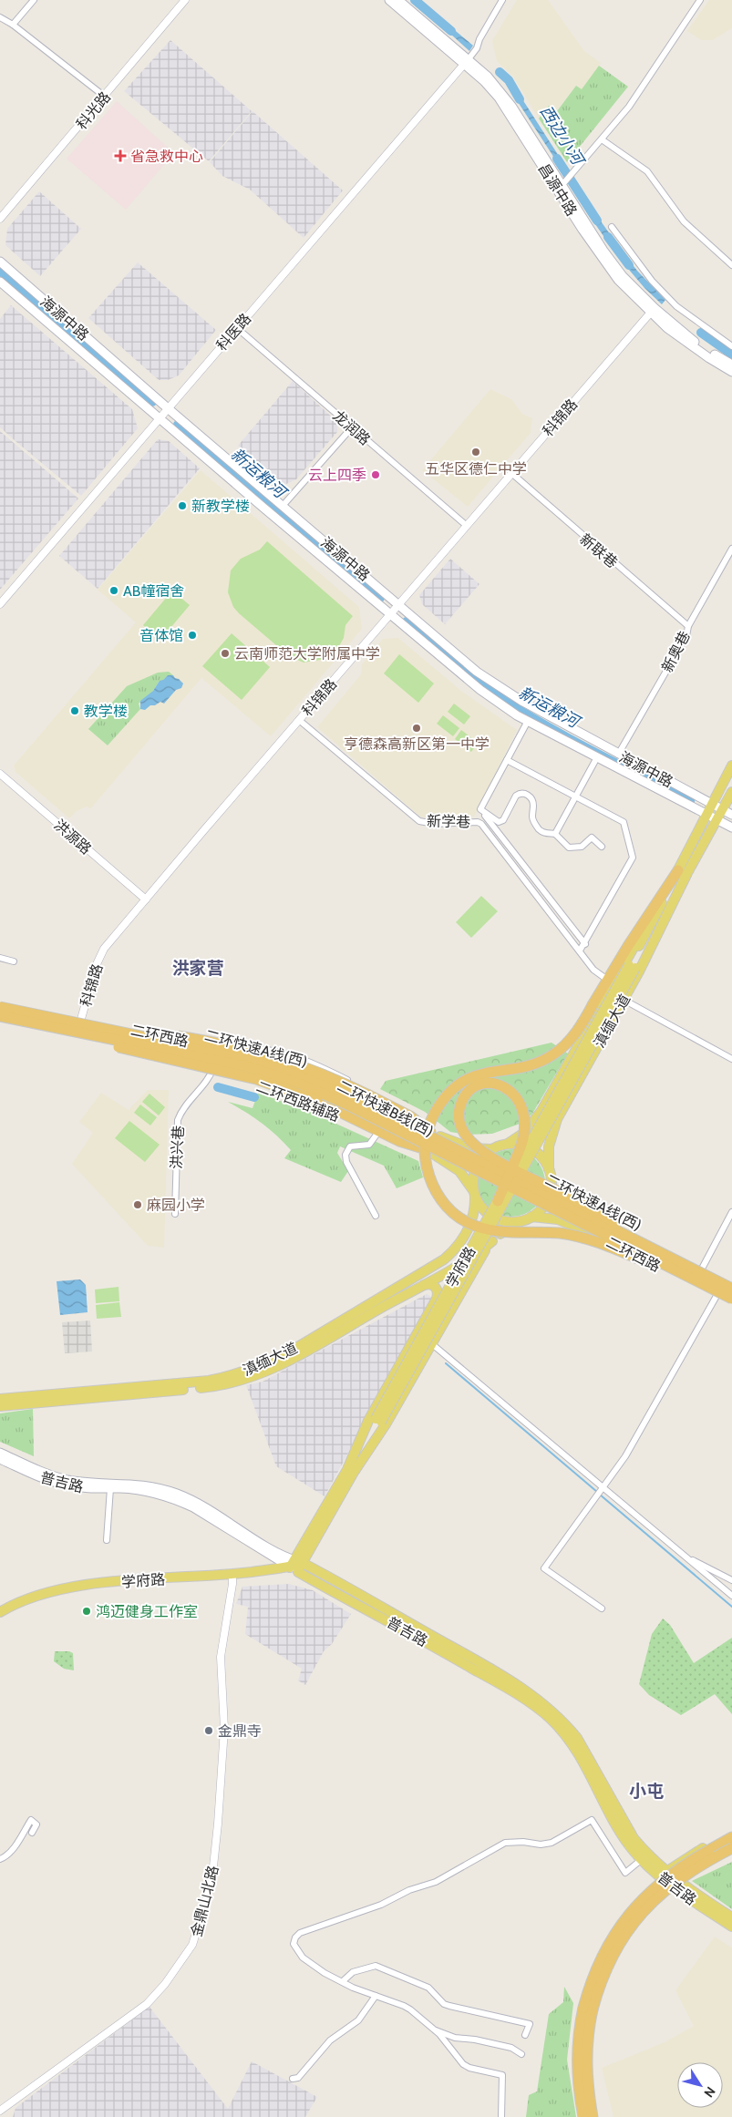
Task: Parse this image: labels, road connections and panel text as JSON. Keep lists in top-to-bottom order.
{
  "streets": {
    "highway": ["二环快速A线(西)", "二环快速B线(西)"],
    "main road": [
      "昌源中路",
      "海源中路",
      "滇缅大道",
      "二环西路",
      "学府路",
      "普吉路"
    ],
    "street": [
      "科光路",
      "科医路",
      "科锦路",
      "龙润路",
      "新联巷",
      "新奥巷",
      "新学巷",
      "洪源路",
      "二环西路辅路",
      "洪兴巷",
      "金鼎山北路"
    ]
  },
  "crossings": [
    ["昌源中路", "科医路"],
    ["昌源中路", "科锦路"],
    ["海源中路", "科医路"],
    ["海源中路", "科锦路"],
    ["海源中路", "新奥巷"],
    ["海源中路", "滇缅大道"],
    ["科医路", "龙润路"],
    ["科锦路", "龙润路"],
    ["科锦路", "新联巷"],
    ["科锦路", "新学巷"],
    ["科锦路", "洪源路"],
    ["科锦路", "二环西路"],
    ["科锦路", "二环快速A线(西)"],
    ["新联巷", "新奥巷"],
    ["新学巷", "滇缅大道"],
    ["滇缅大道", "二环西路"],
    ["滇缅大道", "学府路"],
    ["二环西路", "二环快速A线(西)"],
    ["二环西路", "二环西路辅路"],
    ["二环西路", "二环快速B线(西)"],
    ["二环西路", "洪兴巷"],
    ["二环西路", "学府路"],
    ["二环西路辅路", "洪兴巷"],
    ["学府路", "普吉路"],
    ["学府路", "金鼎山北路"]
  ],
  "districts": ["洪家营", "小屯"],
  "water": ["西边小河", "新运粮河"],
  "places": {
    "health": ["省急救中心"],
    "other": [
      "五华区德仁中学",
      "云上四季",
      "新教学楼",
      "AB幢宿舍",
      "音体馆",
      "云南师范大学附属中学",
      "教学楼",
      "亨德森高新区第一中学",
      "麻园小学",
      "鸿迈健身工作室",
      "金鼎寺"
    ]
  },
  "north": "bottom right"
}
